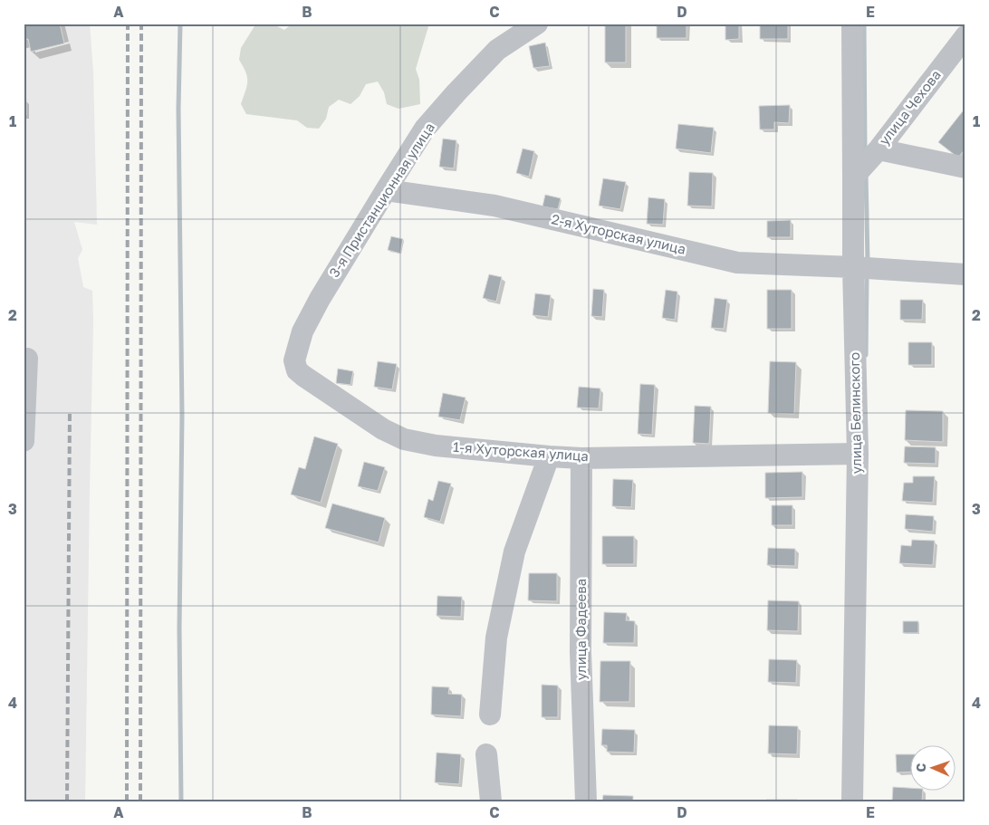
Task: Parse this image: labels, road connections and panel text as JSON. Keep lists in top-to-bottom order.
{
  "streets": {
    "street": [
      "улица Чехова",
      "3-я Пристанционная улица",
      "2-я Хуторская улица",
      "улица Белинского",
      "1-я Хуторская улица",
      "улица Фадеева"
    ]
  },
  "crossings": [
    ["улица Чехова", "улица Белинского"],
    ["3-я Пристанционная улица", "2-я Хуторская улица"],
    ["3-я Пристанционная улица", "1-я Хуторская улица"],
    ["2-я Хуторская улица", "улица Белинского"],
    ["улица Белинского", "1-я Хуторская улица"],
    ["1-я Хуторская улица", "улица Фадеева"]
  ],
  "north": "left",
  "grid": {
    "columns": [
      "A",
      "B",
      "C",
      "D",
      "E"
    ],
    "rows": [
      "1",
      "2",
      "3",
      "4"
    ]
  }
}
